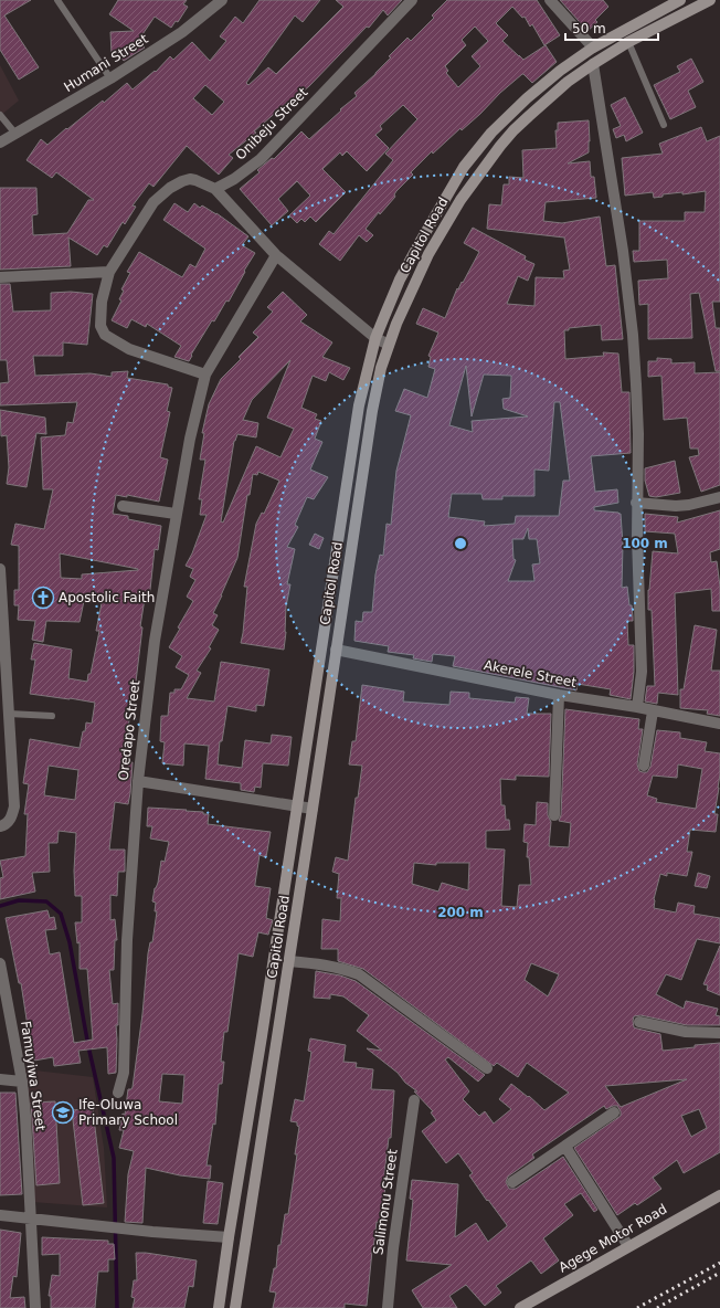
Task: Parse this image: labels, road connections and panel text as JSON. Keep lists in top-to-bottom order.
{
  "streets": {
    "main road": ["Capitol Road", "Agege Motor Road"],
    "street": [
      "Humani Street",
      "Onibeju Street",
      "Akerele Street",
      "Oredapo Street",
      "Famuyiwa Street",
      "Salimonu Street"
    ]
  },
  "crossings": [
    ["Capitol Road", "Akerele Street"]
  ],
  "places": {
    "church": ["Apostolic Faith"],
    "school or university": ["Ife-Oluwa Primary School"]
  },
  "scale_bar": "50 m",
  "rings": ["100 m", "200 m"]
}
